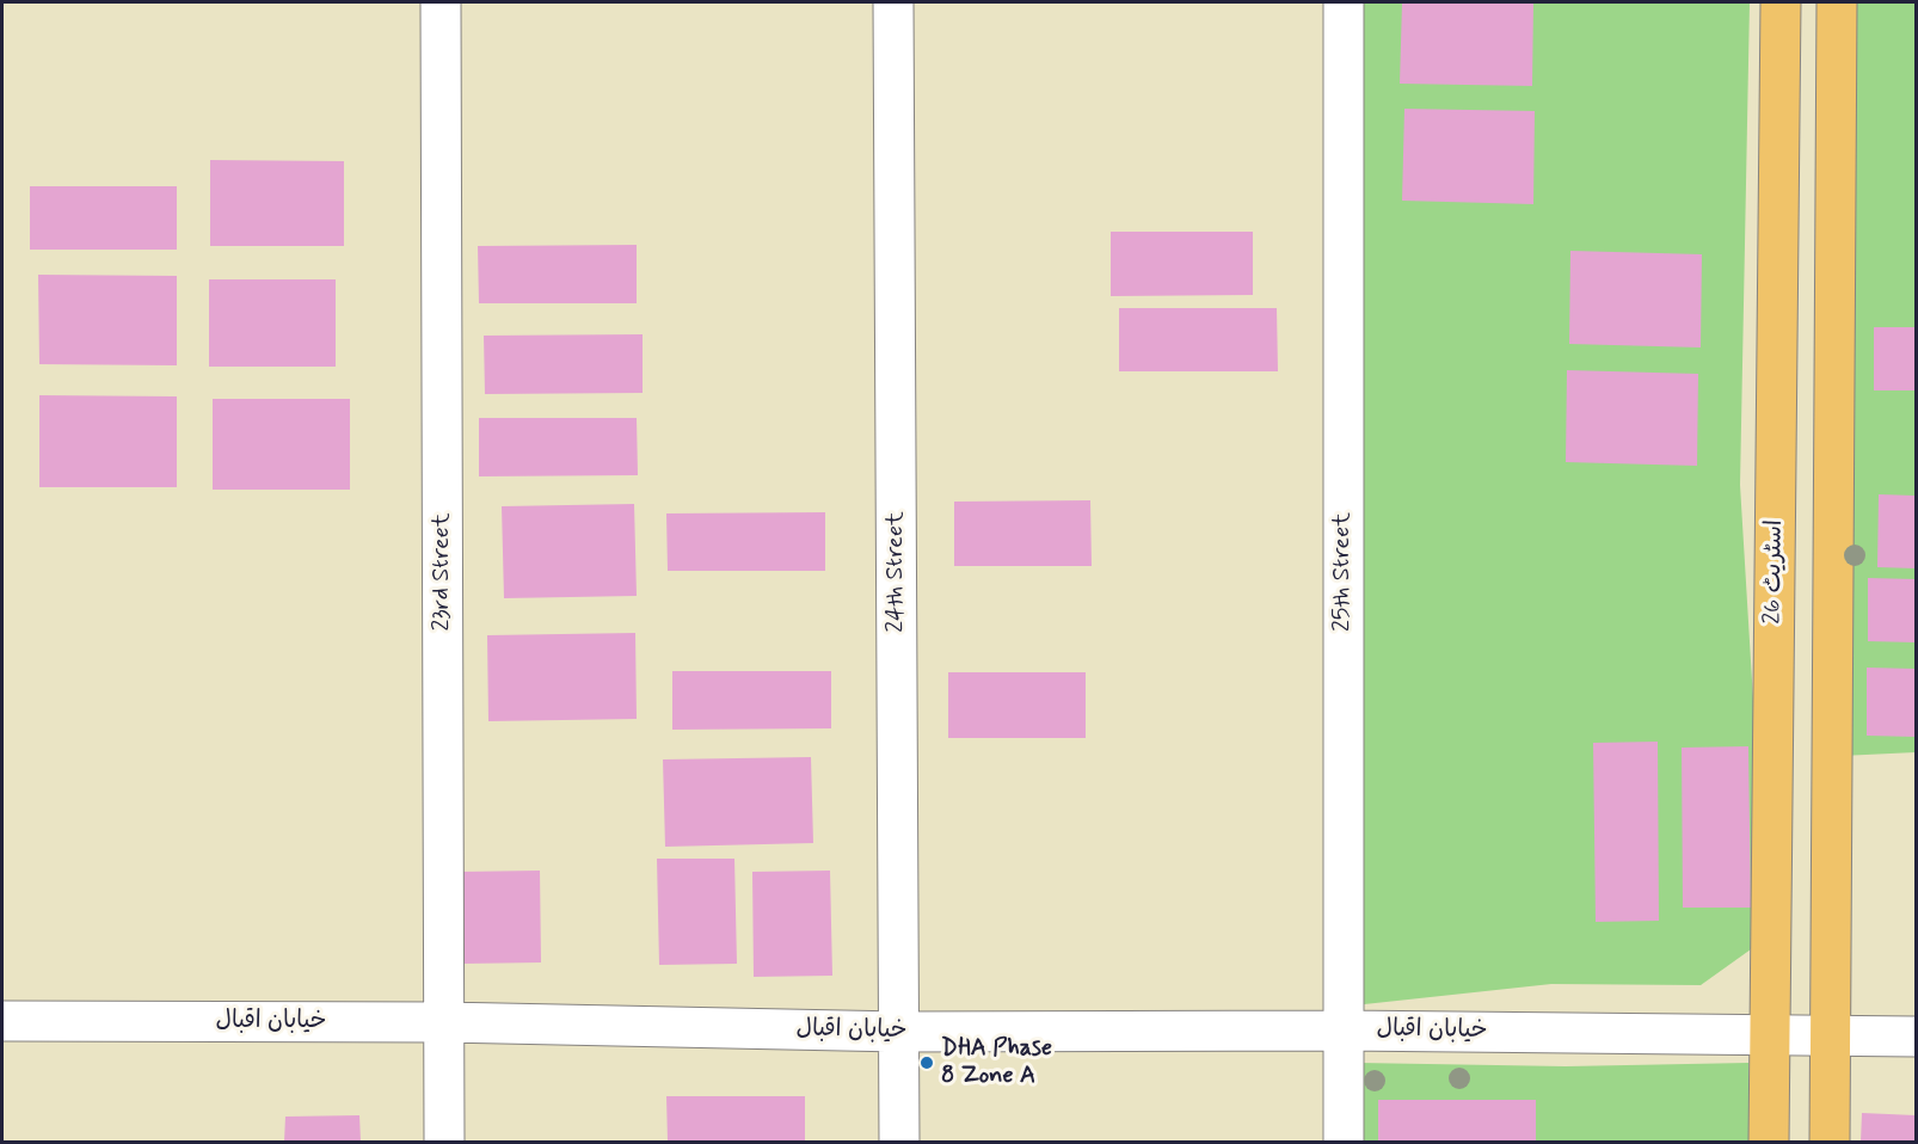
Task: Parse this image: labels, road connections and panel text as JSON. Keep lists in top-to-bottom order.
{
  "streets": {
    "main road": ["اسٹریٹ 26"],
    "street": [
      "23rd Street",
      "24th Street",
      "25th Street",
      "خیابان اقبال"
    ]
  },
  "crossings": [
    ["23rd Street", "خیابان اقبال"],
    ["24th Street", "خیابان اقبال"],
    ["25th Street", "خیابان اقبال"],
    ["اسٹریٹ 26", "خیابان اقبال"]
  ],
  "places": ["DHA Phase 8 Zone A"]
}
